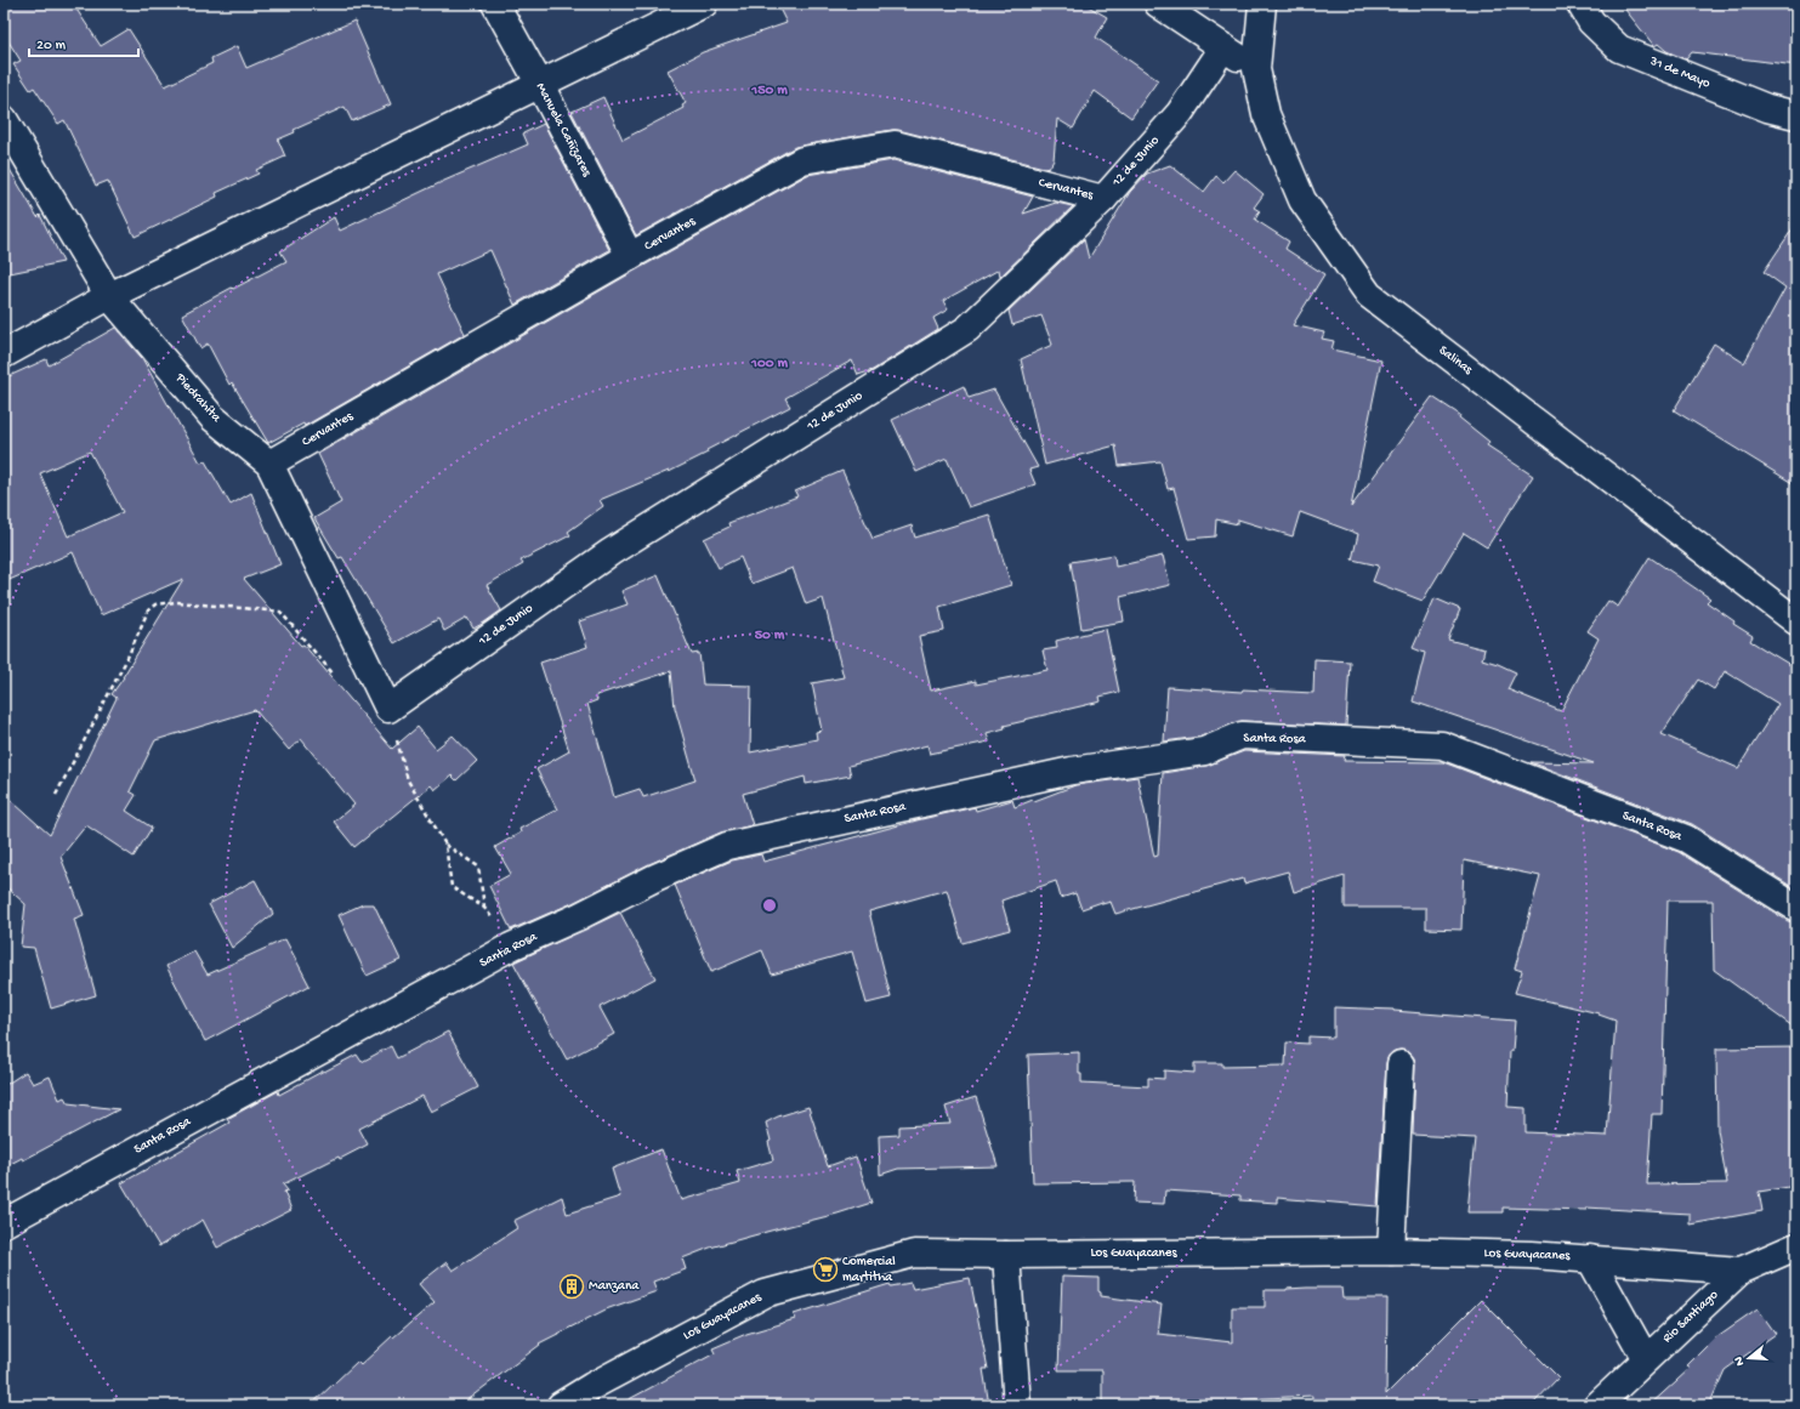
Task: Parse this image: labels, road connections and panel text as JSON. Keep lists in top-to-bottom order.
{
  "streets": {
    "street": [
      "31 de Mayo",
      "Manuela Cañizares",
      "12 de Junio",
      "Cervantes",
      "Salinas",
      "Piedrahíta",
      "Santa Rosa",
      "Los Guayacanes",
      "Rio Santiago"
    ]
  },
  "crossings": [
    ["Manuela Cañizares", "Cervantes"],
    ["12 de Junio", "Cervantes"],
    ["12 de Junio", "Piedrahíta"],
    ["Cervantes", "Piedrahíta"],
    ["Los Guayacanes", "Rio Santiago"]
  ],
  "places": {
    "supermarket": ["Comercial martitha"],
    "building": ["Manzana"]
  },
  "scale_bar": "20 m",
  "north": "left",
  "rings": ["150 m", "100 m", "50 m"]
}
